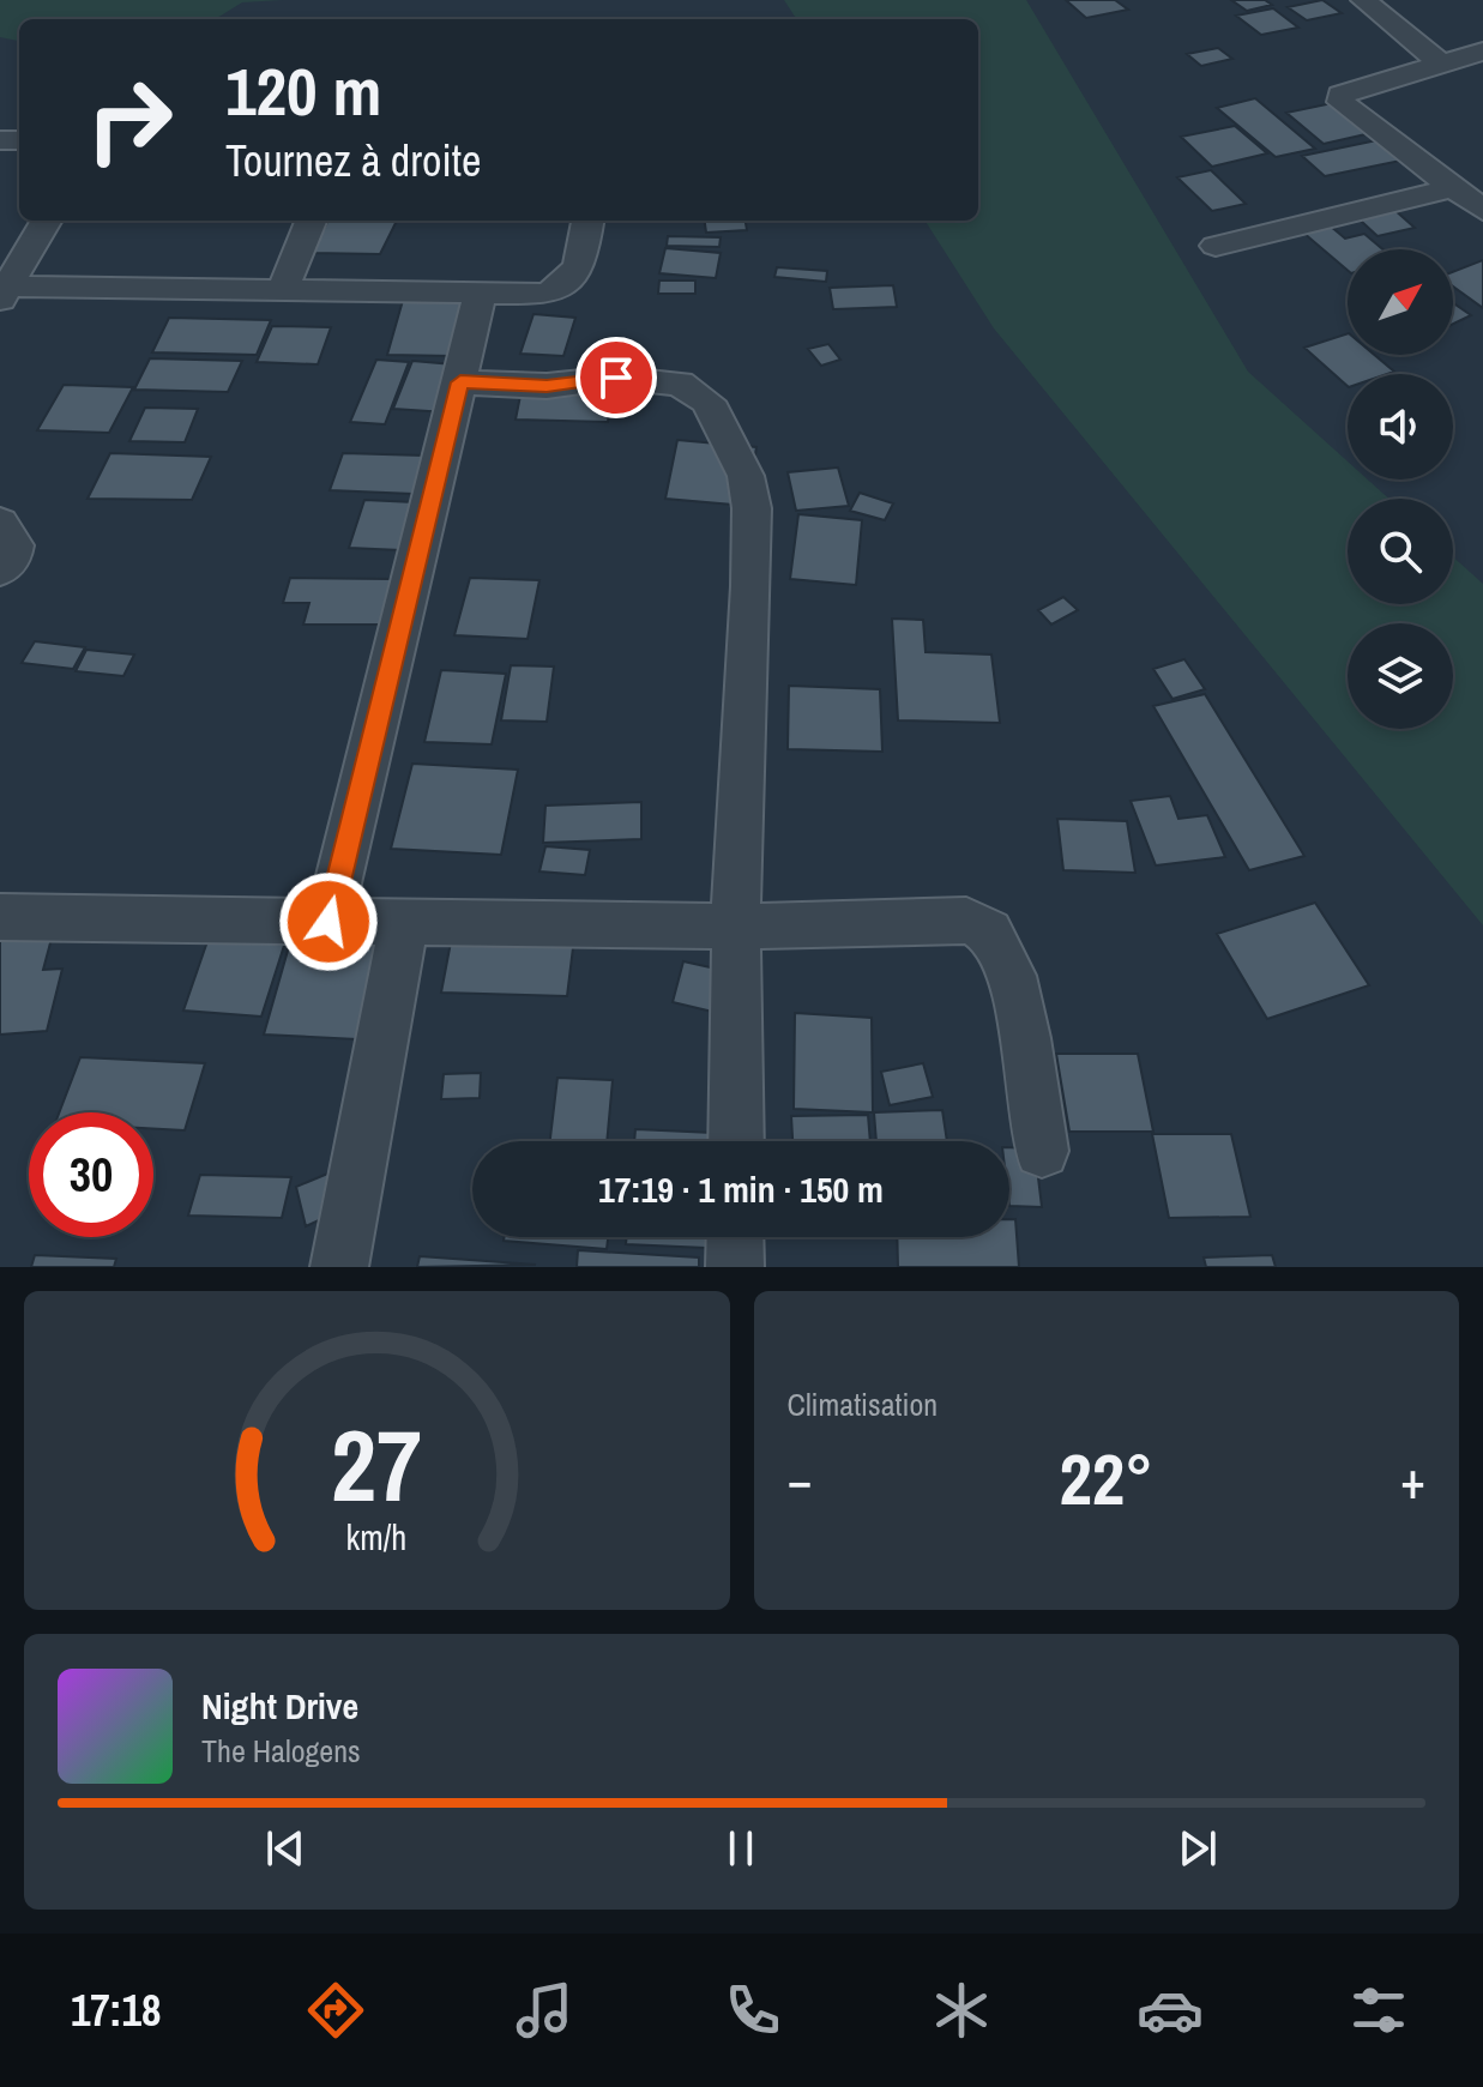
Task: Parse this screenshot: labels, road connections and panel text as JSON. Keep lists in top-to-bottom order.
{
  "north": "top right",
  "page": {
    "turn": ["120 m", "Tournez à droite"],
    "limit": "30",
    "trip": "17:19 · 1 min · 150 m",
    "tile": "Climatisation",
    "heat": ["−", "22°", "+"],
    "song": ["Night Drive", "The Halogens"],
    "tabs": "17:18",
    "gauge": ["27", "km/h"]
  }
}
